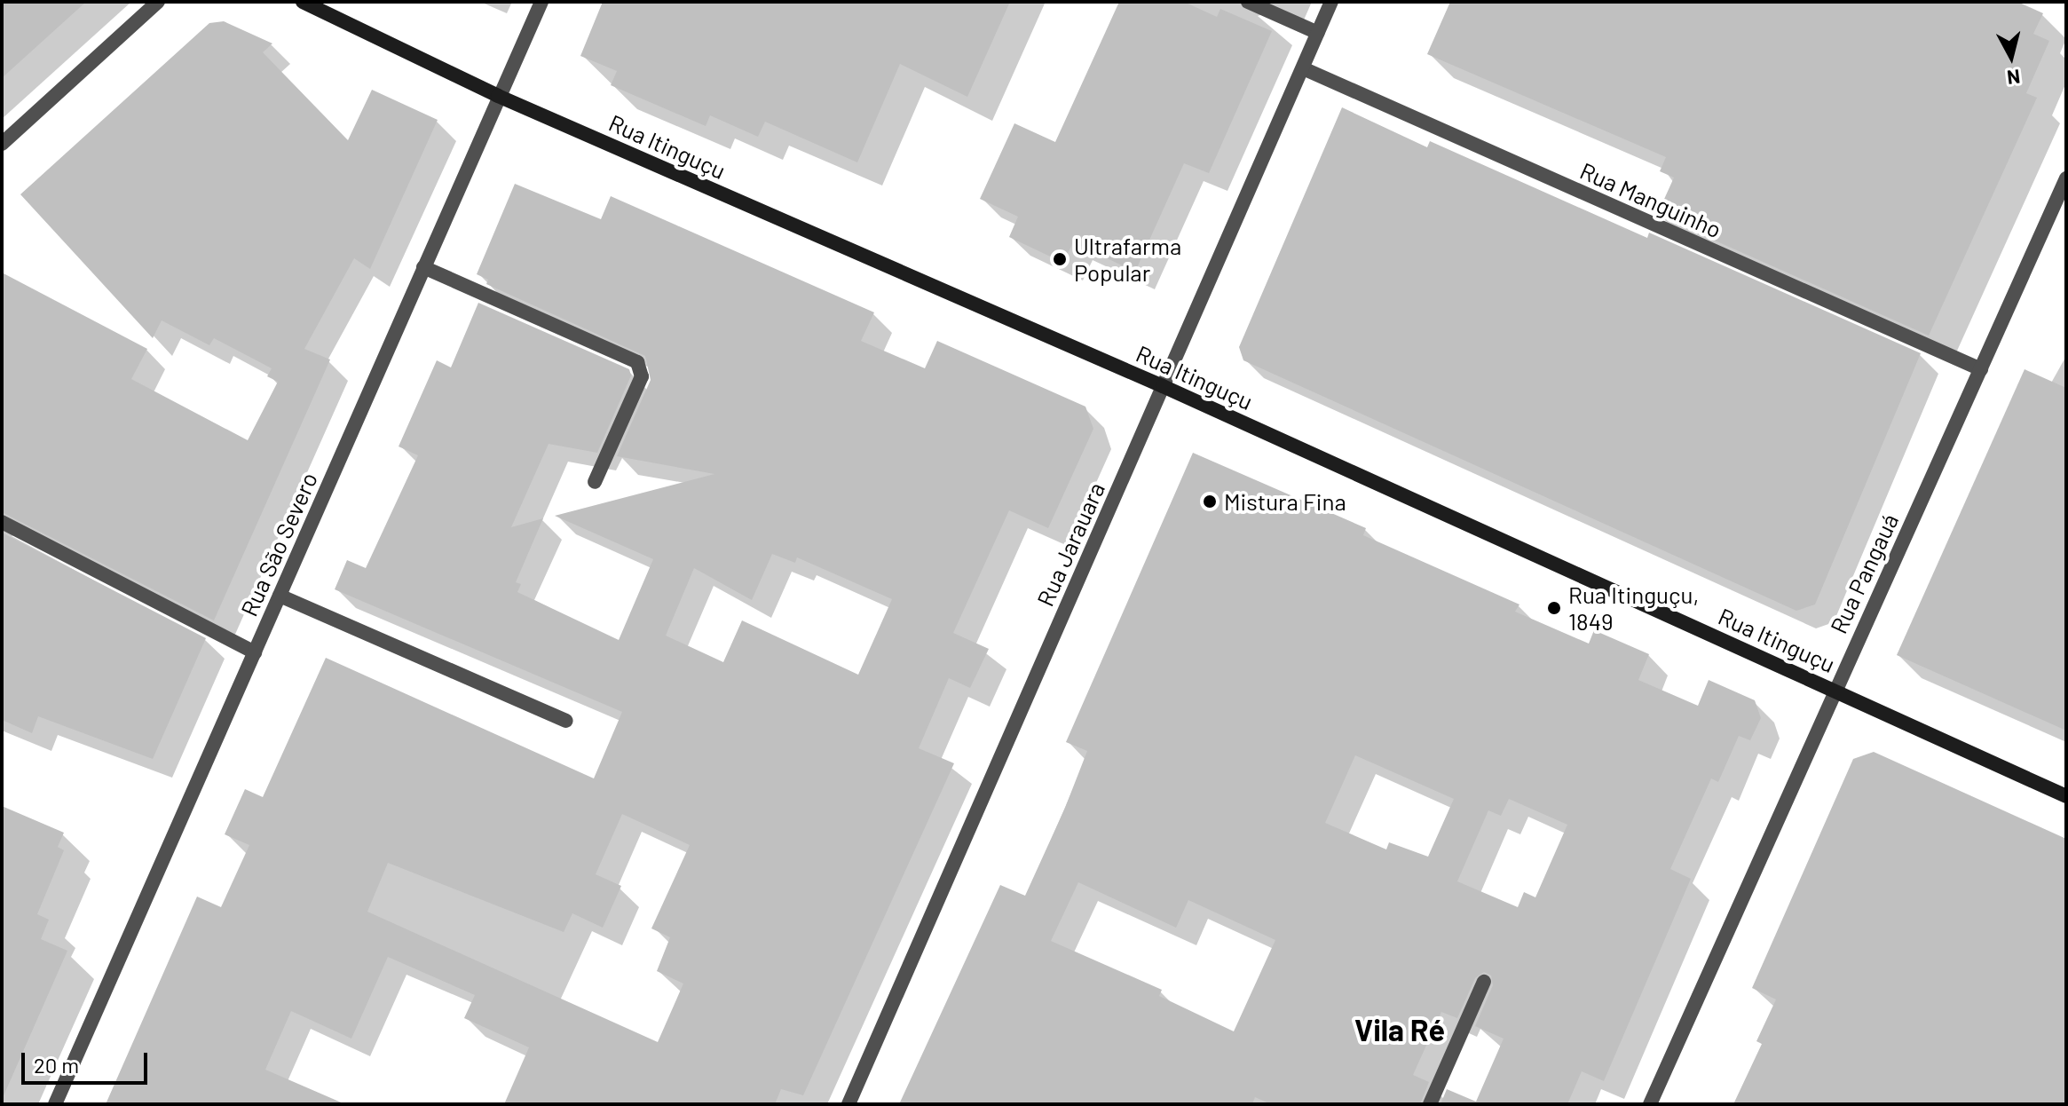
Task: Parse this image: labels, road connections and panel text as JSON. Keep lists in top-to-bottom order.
{
  "streets": {
    "main road": ["Rua Itinguçu"],
    "street": [
      "Rua Manguinho",
      "Rua São Severo",
      "Rua Jarauara",
      "Rua Pangauá"
    ]
  },
  "crossings": [
    ["Rua Itinguçu", "Rua São Severo"],
    ["Rua Itinguçu", "Rua Jarauara"],
    ["Rua Itinguçu", "Rua Pangauá"],
    ["Rua Manguinho", "Rua Jarauara"],
    ["Rua Manguinho", "Rua Pangauá"]
  ],
  "districts": ["Vila Ré"],
  "places": ["Ultrafarma Popular", "Mistura Fina", "Rua Itinguçu, 1849"],
  "scale_bar": "20 m",
  "north": "bottom"
}
